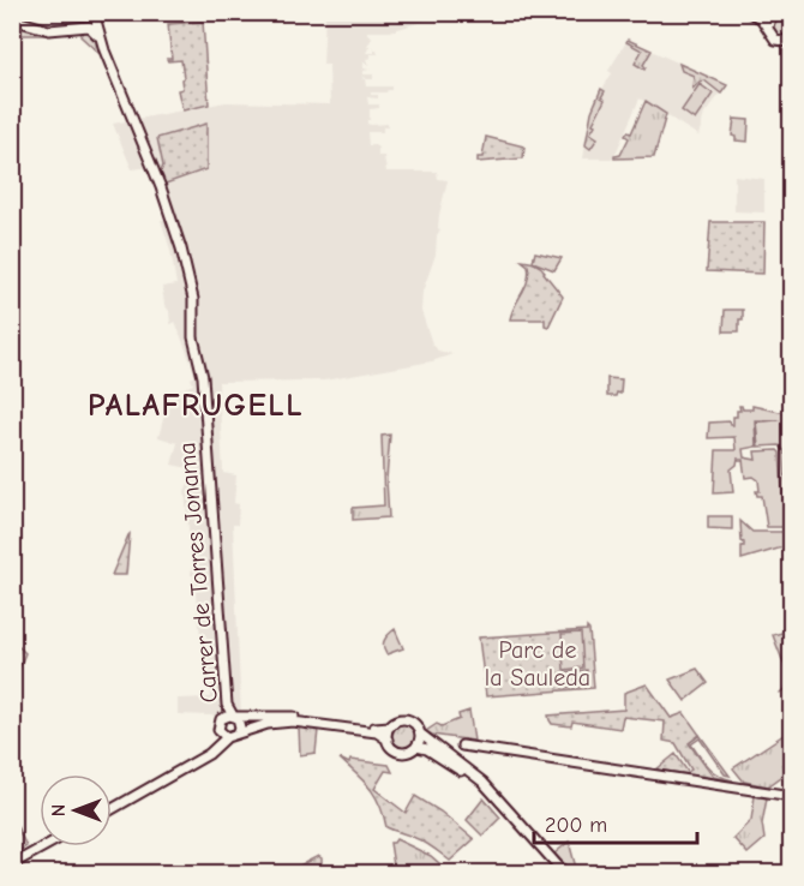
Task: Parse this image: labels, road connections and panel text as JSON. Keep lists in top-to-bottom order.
{
  "streets": {
    "street": ["Carrer de Torres Jonama"]
  },
  "districts": ["PALAFRUGELL"],
  "parks": ["Parc de la Sauleda"],
  "scale_bar": "200 m",
  "north": "left"
}
